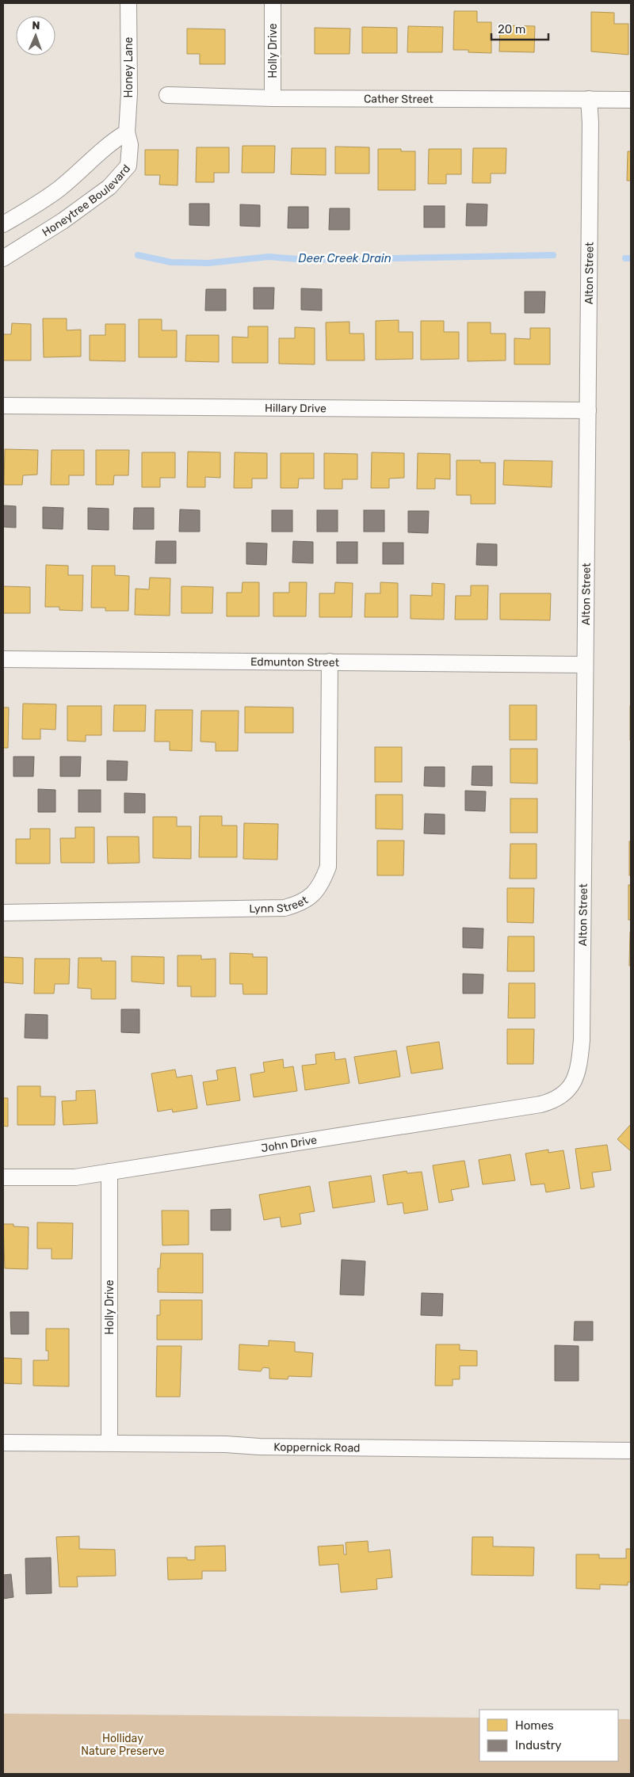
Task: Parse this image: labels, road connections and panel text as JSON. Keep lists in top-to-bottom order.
{
  "streets": {
    "street": [
      "Holly Drive",
      "Honey Lane",
      "Cather Street",
      "Honeytree Boulevard",
      "Alton Street",
      "Hillary Drive",
      "Edmunton Street",
      "Lynn Street",
      "John Drive",
      "Koppernick Road"
    ]
  },
  "crossings": [
    ["Holly Drive", "Cather Street"],
    ["Holly Drive", "John Drive"],
    ["Holly Drive", "Koppernick Road"],
    ["Honey Lane", "Honeytree Boulevard"],
    ["Cather Street", "Alton Street"],
    ["Alton Street", "Hillary Drive"],
    ["Alton Street", "Edmunton Street"],
    ["Alton Street", "John Drive"],
    ["Edmunton Street", "Lynn Street"]
  ],
  "water": ["Deer Creek Drain"],
  "parks": ["Holliday Nature Preserve"],
  "legend": ["Homes", "Industry"],
  "scale_bar": "20 m",
  "north": "top"
}
